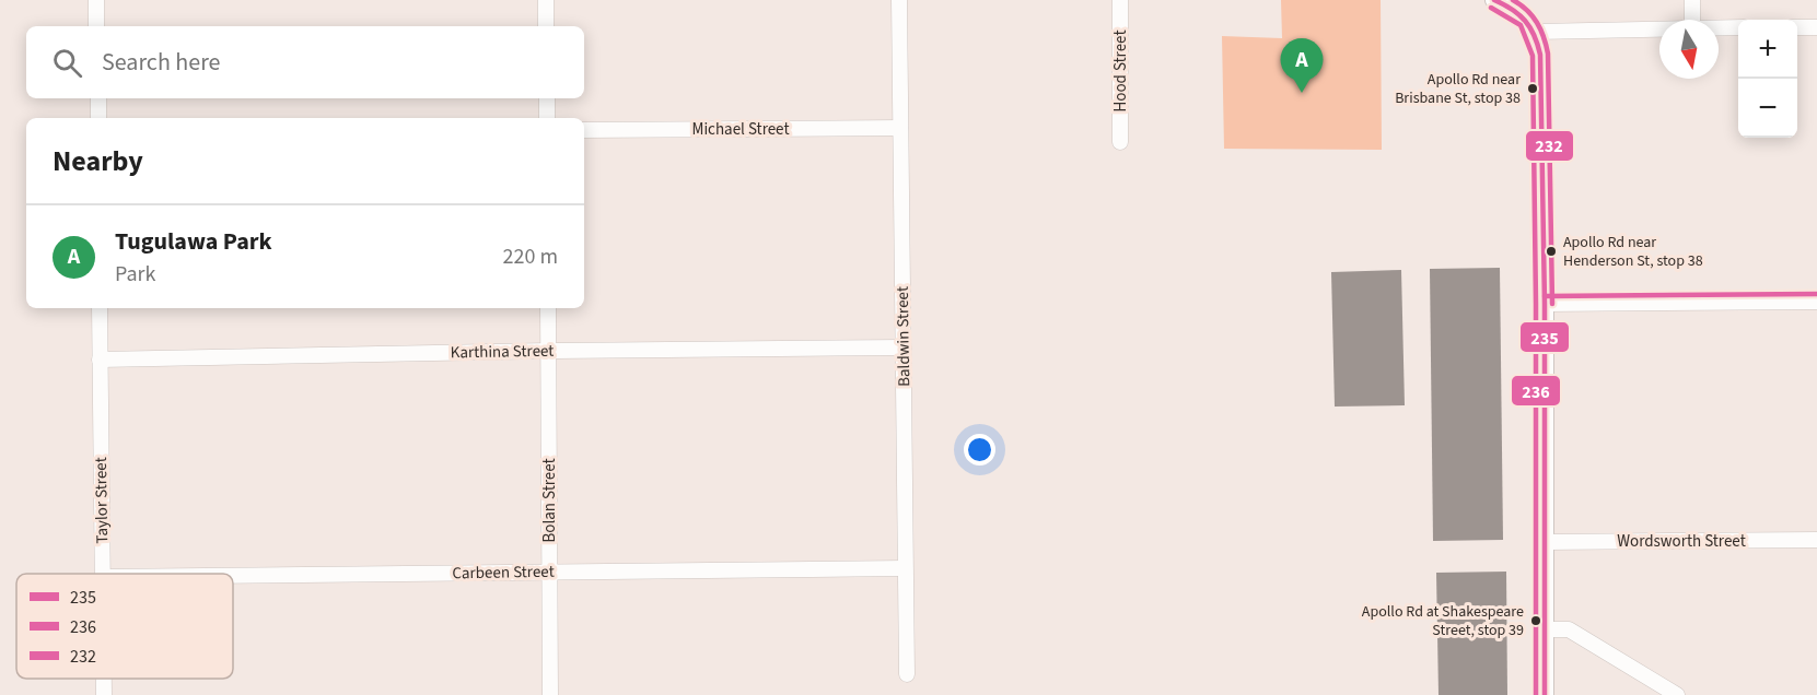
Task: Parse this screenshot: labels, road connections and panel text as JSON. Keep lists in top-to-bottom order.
{
  "streets": {
    "street": [
      "Hood Street",
      "Michael Street",
      "Baldwin Street",
      "Karthina Street",
      "Taylor Street",
      "Bolan Street",
      "Wordsworth Street",
      "Carbeen Street"
    ]
  },
  "crossings": [
    ["Michael Street", "Baldwin Street"],
    ["Baldwin Street", "Karthina Street"],
    ["Baldwin Street", "Carbeen Street"],
    ["Karthina Street", "Taylor Street"],
    ["Karthina Street", "Bolan Street"],
    ["Bolan Street", "Carbeen Street"]
  ],
  "places": ["Apollo Rd near Brisbane St, stop 38", "Apollo Rd near Henderson St, stop 38", "Apollo Rd at Shakespeare Street, stop 39"],
  "lines": ["transit line 235", "transit line 232", "transit line 236"],
  "legend": ["235", "236", "232"],
  "north": "bottom",
  "page": {
    "map_buttons": ["+", "−"],
    "search": "Search here",
    "pins": "A",
    "heading": "Nearby",
    "list": [
      {
        "mark": "A",
        "name": "Tugulawa Park",
        "note": "Park",
        "value": "220 m"
      }
    ]
  }
}
